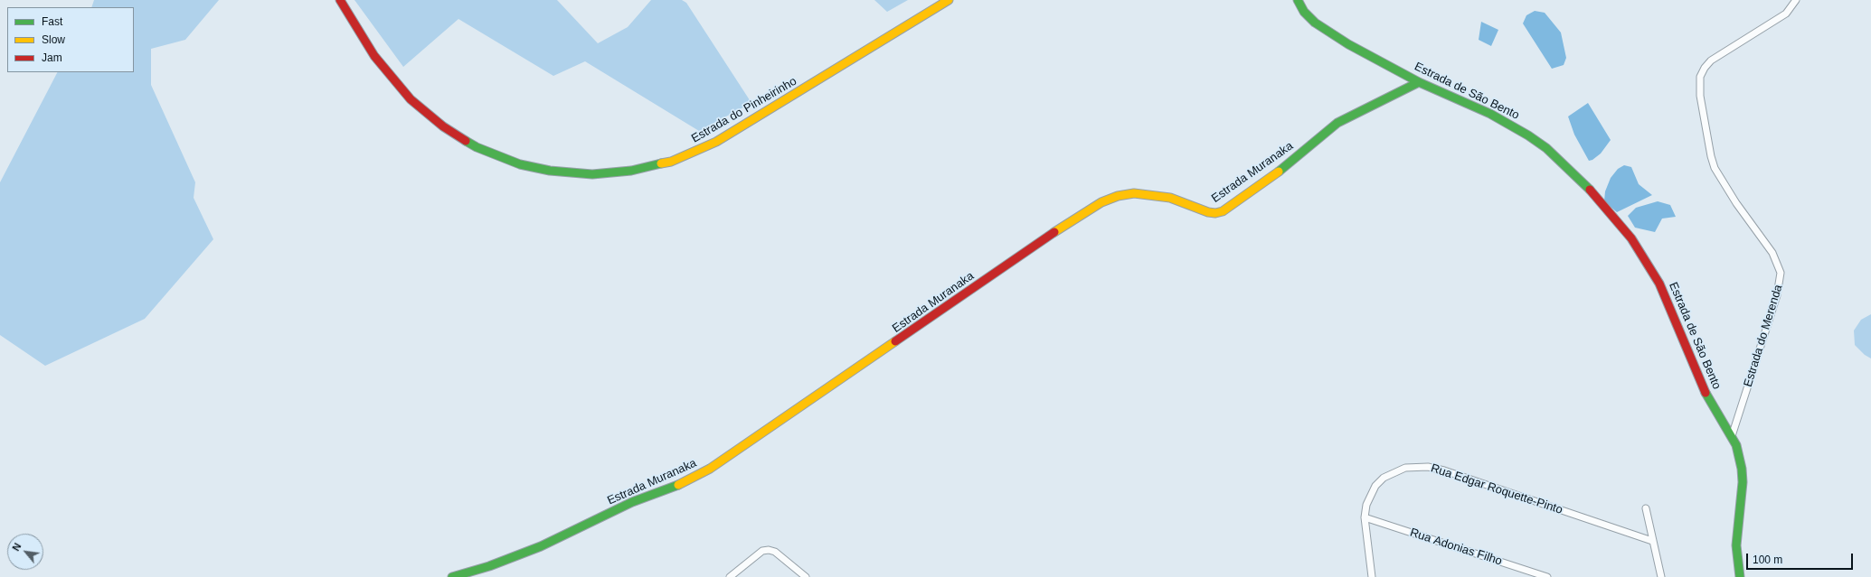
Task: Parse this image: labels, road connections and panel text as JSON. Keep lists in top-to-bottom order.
{
  "streets": {
    "street": [
      "Estrada de São Bento",
      "Estrada do Pinheirinho",
      "Estrada Muranaka",
      "Estrada do Merenda",
      "Rua Edgar Roquette-Pinto",
      "Rua Adonias Filho"
    ]
  },
  "crossings": [
    ["Estrada de São Bento", "Estrada Muranaka"],
    ["Estrada de São Bento", "Estrada do Merenda"],
    ["Rua Edgar Roquette-Pinto", "Rua Adonias Filho"]
  ],
  "legend": ["Fast", "Slow", "Jam"],
  "scale_bar": "100 m",
  "north": "top left"
}
